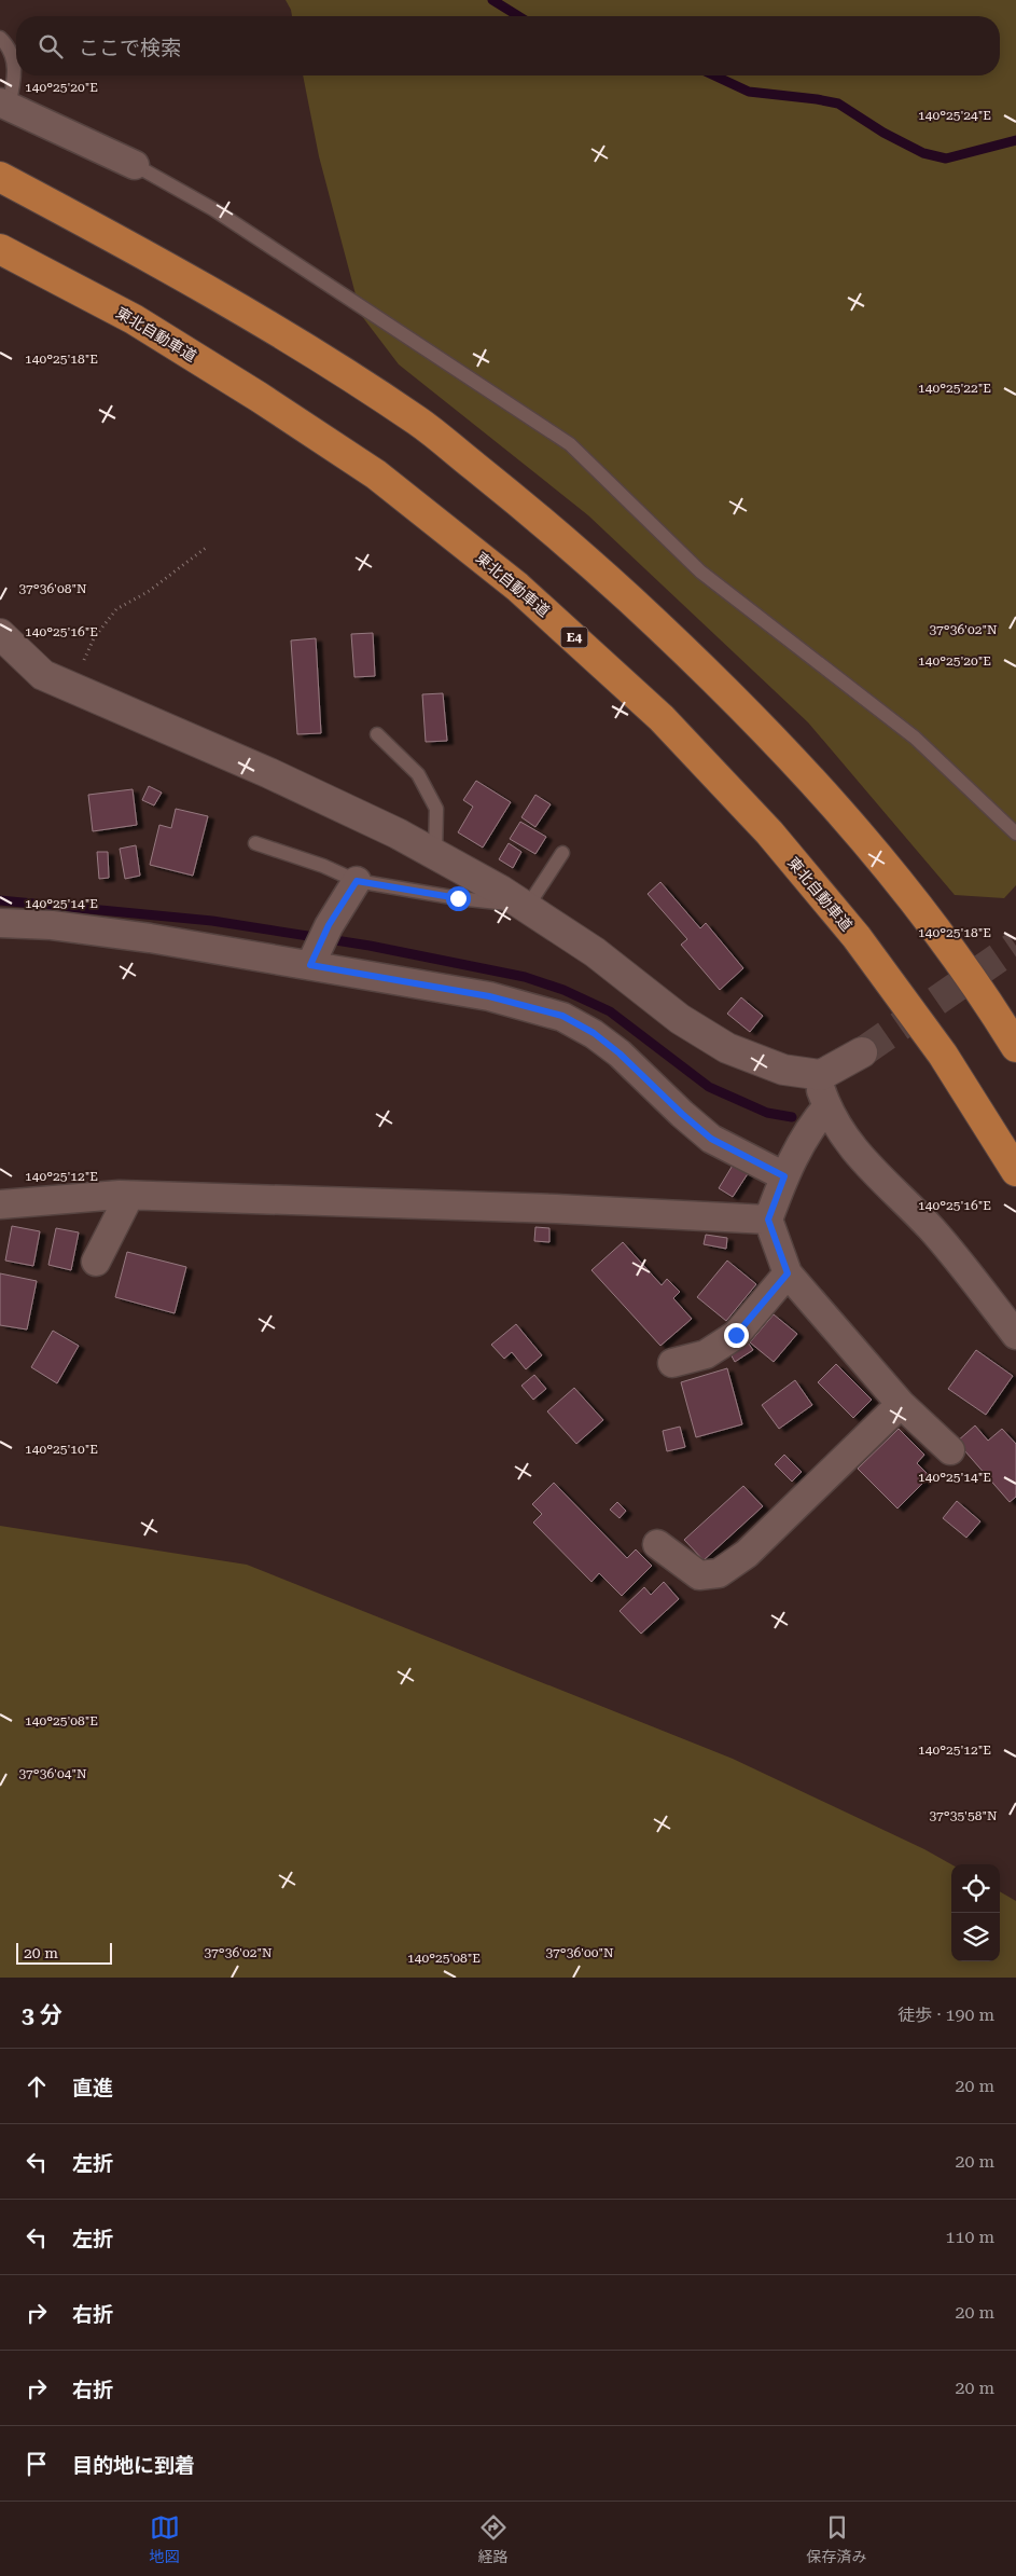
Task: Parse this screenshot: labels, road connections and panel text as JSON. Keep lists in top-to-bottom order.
{
  "streets": {
    "highway": ["東北自動車道", "E4"]
  },
  "scale_bar": "20 m",
  "page": {
    "search": "ここで検索",
    "scale": "20 m",
    "heading": ["3 分", "徒歩 · 190 m"],
    "list": [
      ["直進", "20 m"],
      ["左折", "20 m"],
      ["左折", "110 m"],
      ["右折", "20 m"],
      ["右折", "20 m"],
      "目的地に到着"
    ],
    "nav": ["地図", "経路", "保存済み"]
  },
  "coordinates": [
    "140°25'20\"E",
    "140°25'24\"E",
    "140°25'18\"E",
    "140°25'22\"E",
    "37°36'08\"N",
    "37°36'02\"N",
    "140°25'16\"E",
    "140°25'14\"E",
    "140°25'12\"E",
    "140°25'10\"E",
    "140°25'08\"E",
    "37°36'04\"N",
    "37°35'58\"N",
    "37°36'00\"N"
  ]
}
